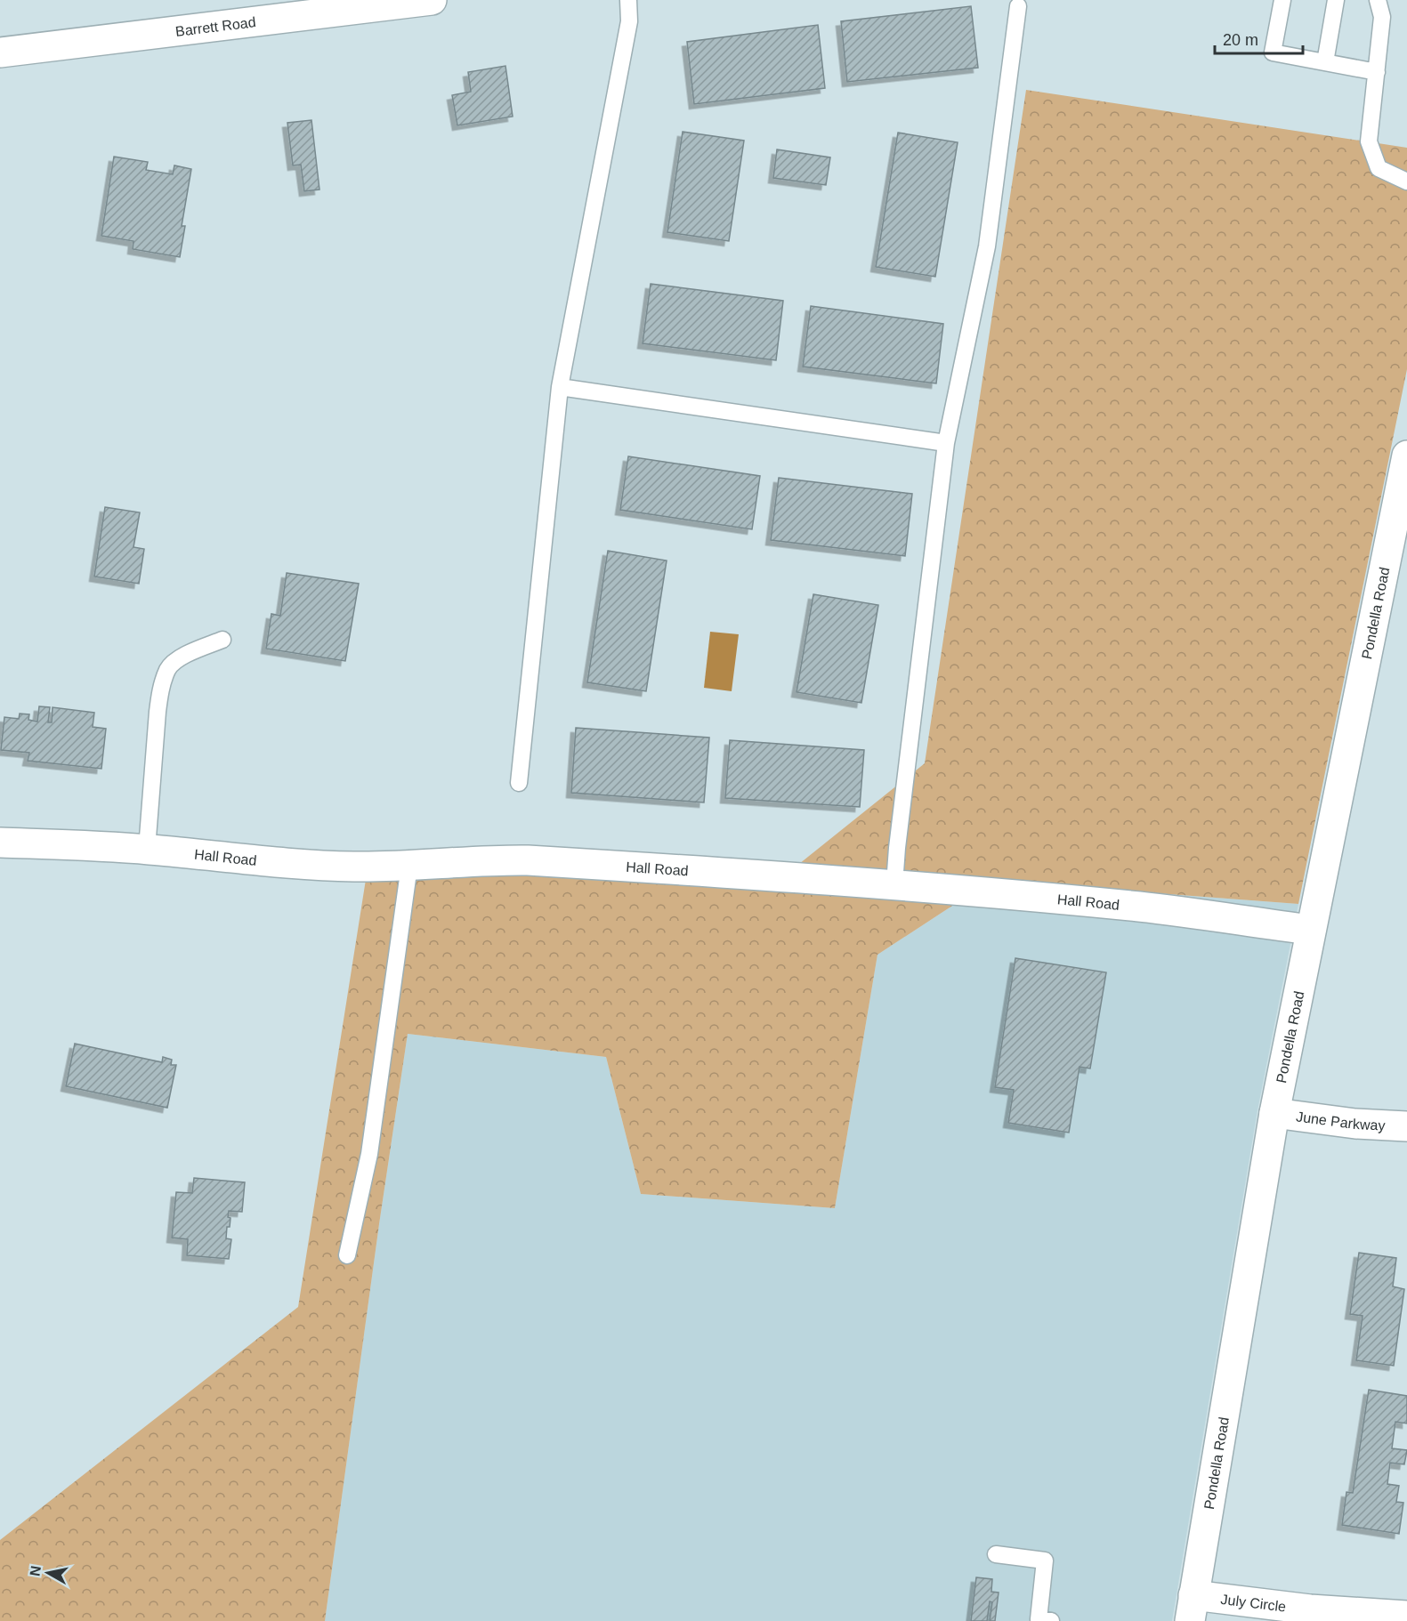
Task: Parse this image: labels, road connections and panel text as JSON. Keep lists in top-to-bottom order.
{
  "streets": {
    "street": [
      "Barrett Road",
      "Pondella Road",
      "Hall Road",
      "June Parkway",
      "July Circle"
    ]
  },
  "crossings": [
    ["Pondella Road", "Hall Road"],
    ["Pondella Road", "June Parkway"],
    ["Pondella Road", "July Circle"]
  ],
  "scale_bar": "20 m",
  "north": "left"
}
